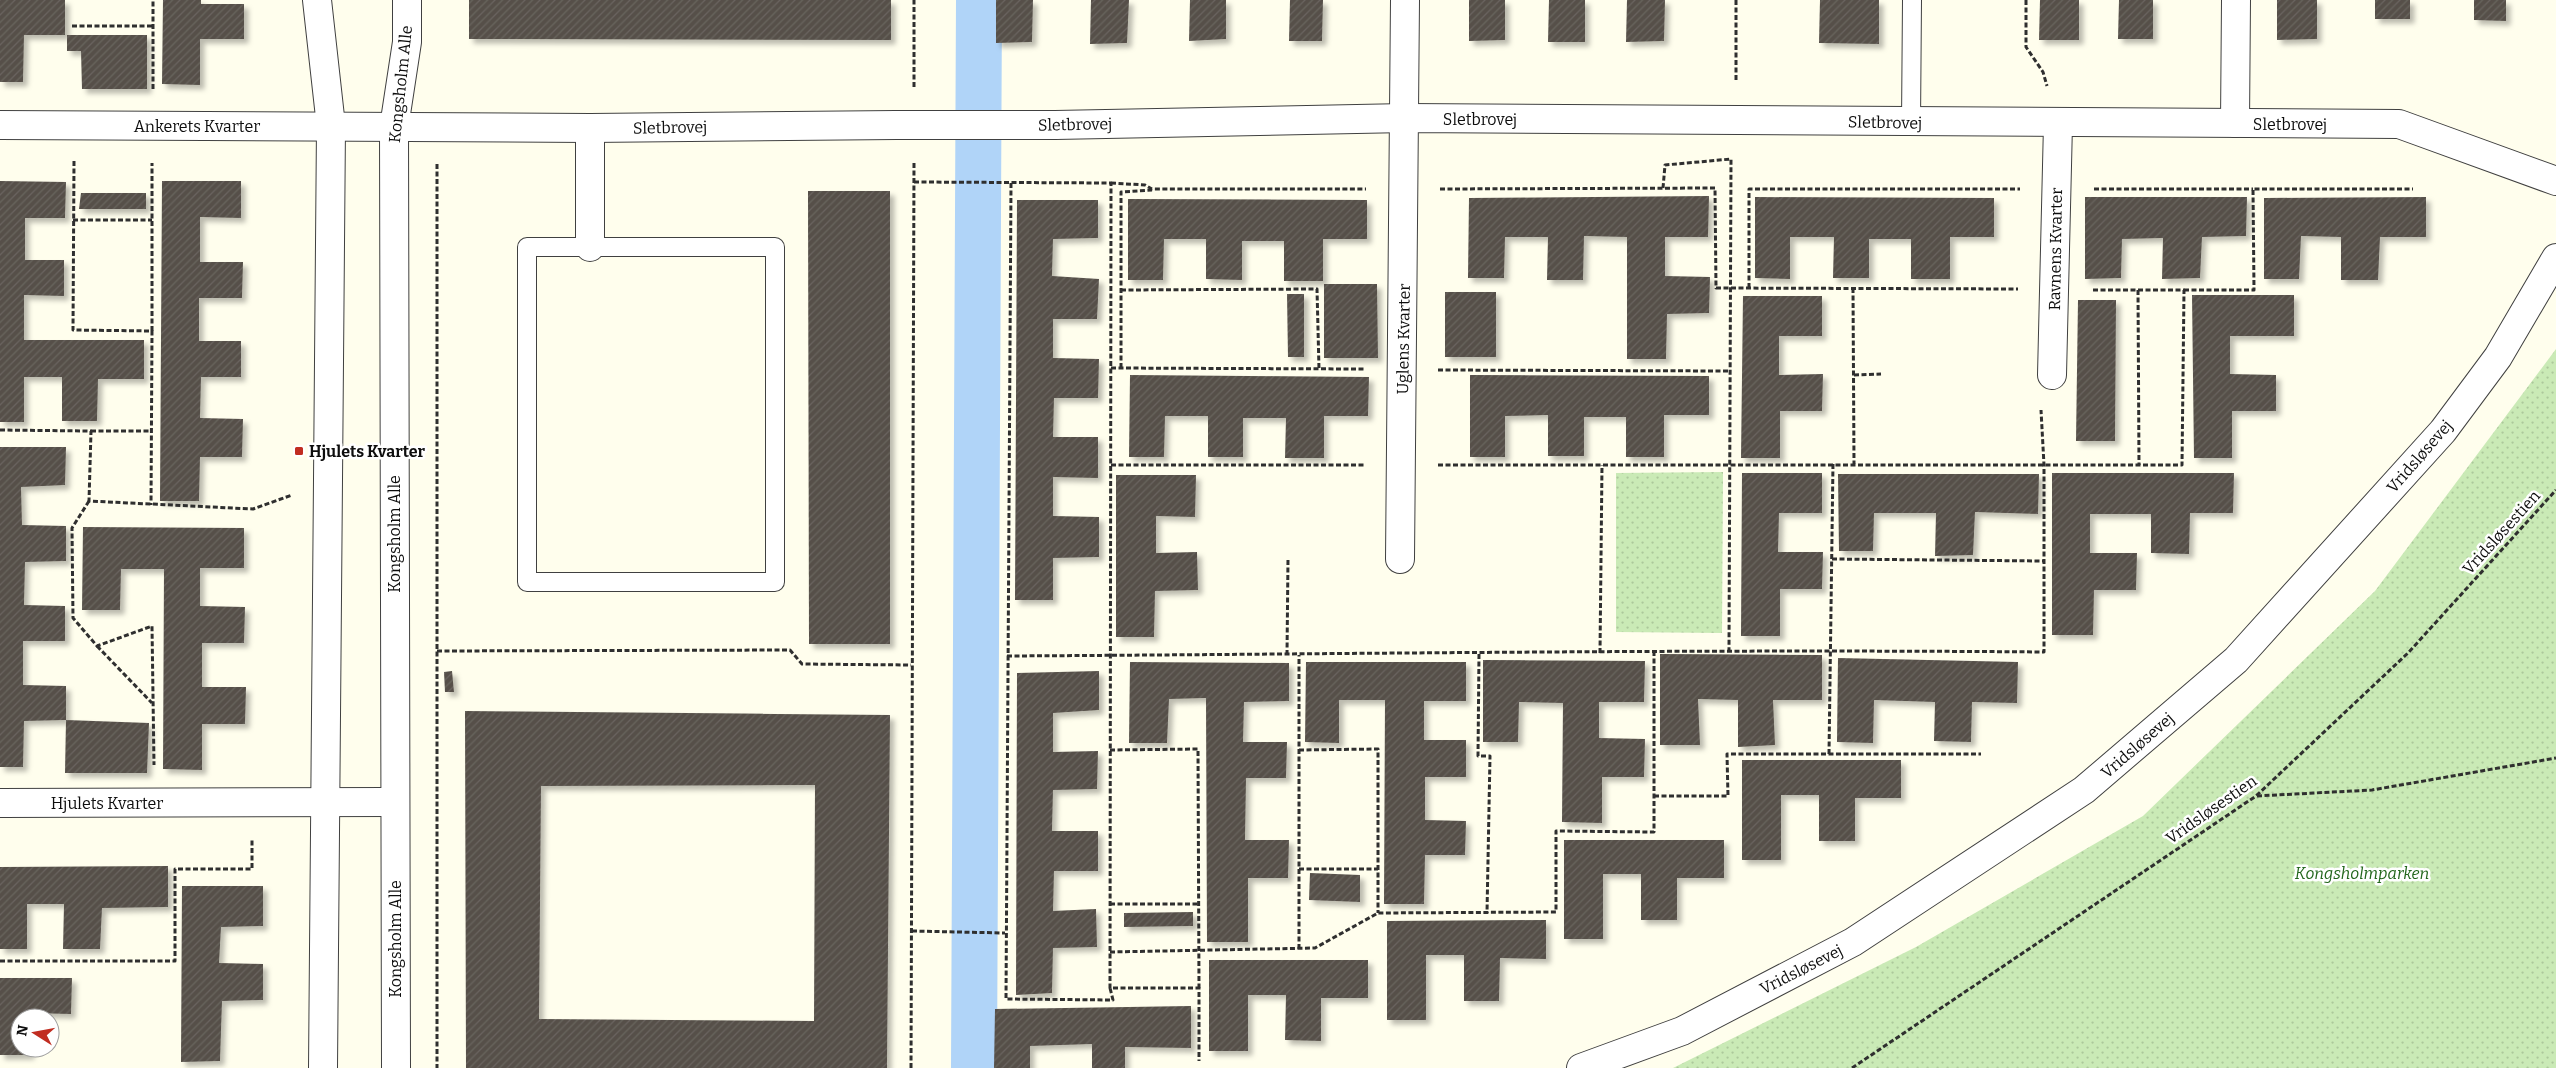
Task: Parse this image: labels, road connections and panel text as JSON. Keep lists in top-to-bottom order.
{
  "streets": {
    "street": [
      "Kongsholm Alle",
      "Sletbrovej",
      "Ankerets Kvarter",
      "Ravnens Kvarter",
      "Uglens Kvarter",
      "Vridsløsevej",
      "Hjulets Kvarter"
    ],
    "path": ["Vridsløsestien"]
  },
  "crossings": [
    ["Kongsholm Alle", "Sletbrovej"],
    ["Kongsholm Alle", "Ankerets Kvarter"],
    ["Kongsholm Alle", "Hjulets Kvarter"],
    ["Sletbrovej", "Ankerets Kvarter"],
    ["Sletbrovej", "Ravnens Kvarter"],
    ["Sletbrovej", "Uglens Kvarter"]
  ],
  "parks": ["Kongsholmparken"],
  "places": {
    "transit": ["Hjulets Kvarter"]
  },
  "north": "left"
}
